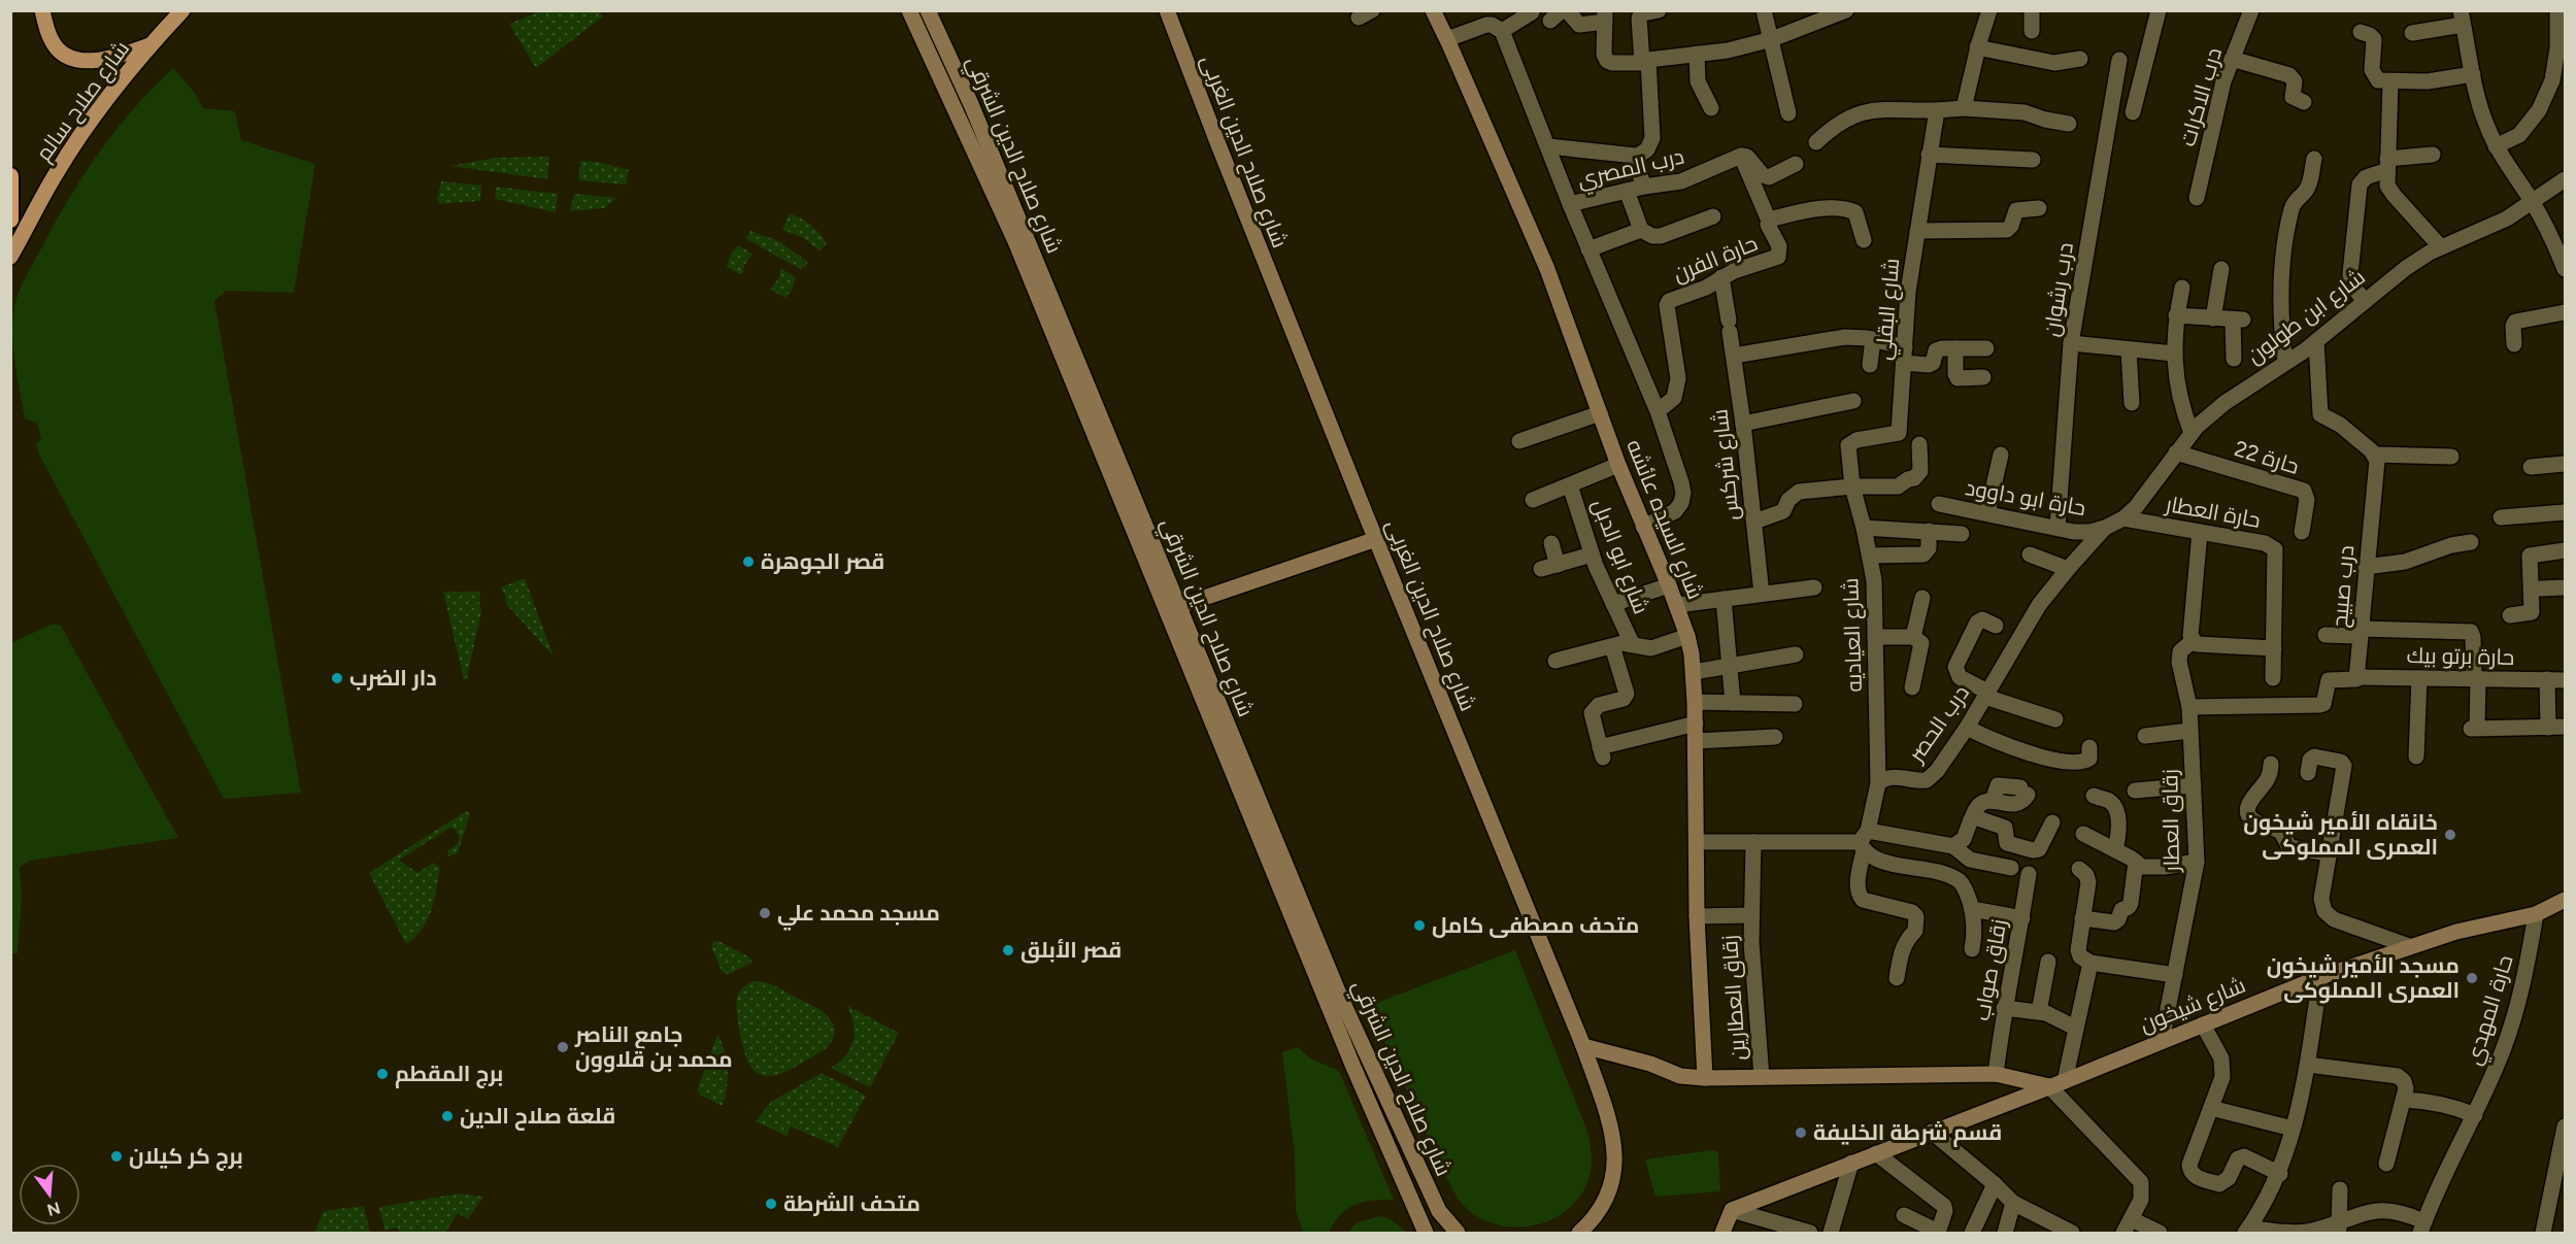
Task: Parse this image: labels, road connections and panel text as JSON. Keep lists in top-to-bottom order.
{
  "streets": {
    "main road": [
      "شارع صلاح سالم",
      "شارع صلاح الدين الغربى",
      "شارع صلاح الدين الشرقي",
      "شارع السيده عائشه",
      "شارع شيخون"
    ],
    "street": [
      "درب الاكرات",
      "درب المصري",
      "حارة الفرن",
      "درب رشوان",
      "شارع البقلي",
      "شارع ابن طولون",
      "حارة 22",
      "شارع شركس",
      "حارة ابو داوود",
      "حارة العطار",
      "شارع ابو الدبل",
      "درب صبيح",
      "شارع العياديه",
      "حارة برتو بيك",
      "درب الحصر",
      "زقاق العطار",
      "زقاق صواب",
      "زقاق العطارين",
      "حارة المهدي"
    ]
  },
  "crossings": [
    ["حارة الفرن", "شارع شركس"],
    ["درب رشوان", "حارة ابو داوود"],
    ["شارع البقلي", "شارع العياديه"],
    ["شارع ابن طولون", "حارة 22"],
    ["شارع ابن طولون", "حارة ابو داوود"],
    ["شارع ابن طولون", "حارة العطار"],
    ["شارع ابن طولون", "درب الحصر"],
    ["حارة ابو داوود", "درب الحصر"],
    ["شارع السيده عائشه", "زقاق العطارين"],
    ["درب صبيح", "حارة برتو بيك"],
    ["شارع العياديه", "درب الحصر"],
    ["زقاق العطار", "شارع شيخون"],
    ["شارع شيخون", "حارة المهدي"]
  ],
  "places": [
    "قصر الجوهرة",
    "دار الضرب",
    "خانقاه الأمير شيخون العمرى المملوكى",
    "مسجد محمد علي",
    "متحف مصطفى كامل",
    "قصر الأبلق",
    "مسجد الأمير شيخون العمرى المملوكى",
    "جامع الناصر محمد بن قلاوون",
    "برج المقطم",
    "قلعة صلاح الدين",
    "قسم شرطة الخليفة",
    "برج كر كيلان",
    "متحف الشرطة"
  ],
  "north": "bottom"
}
